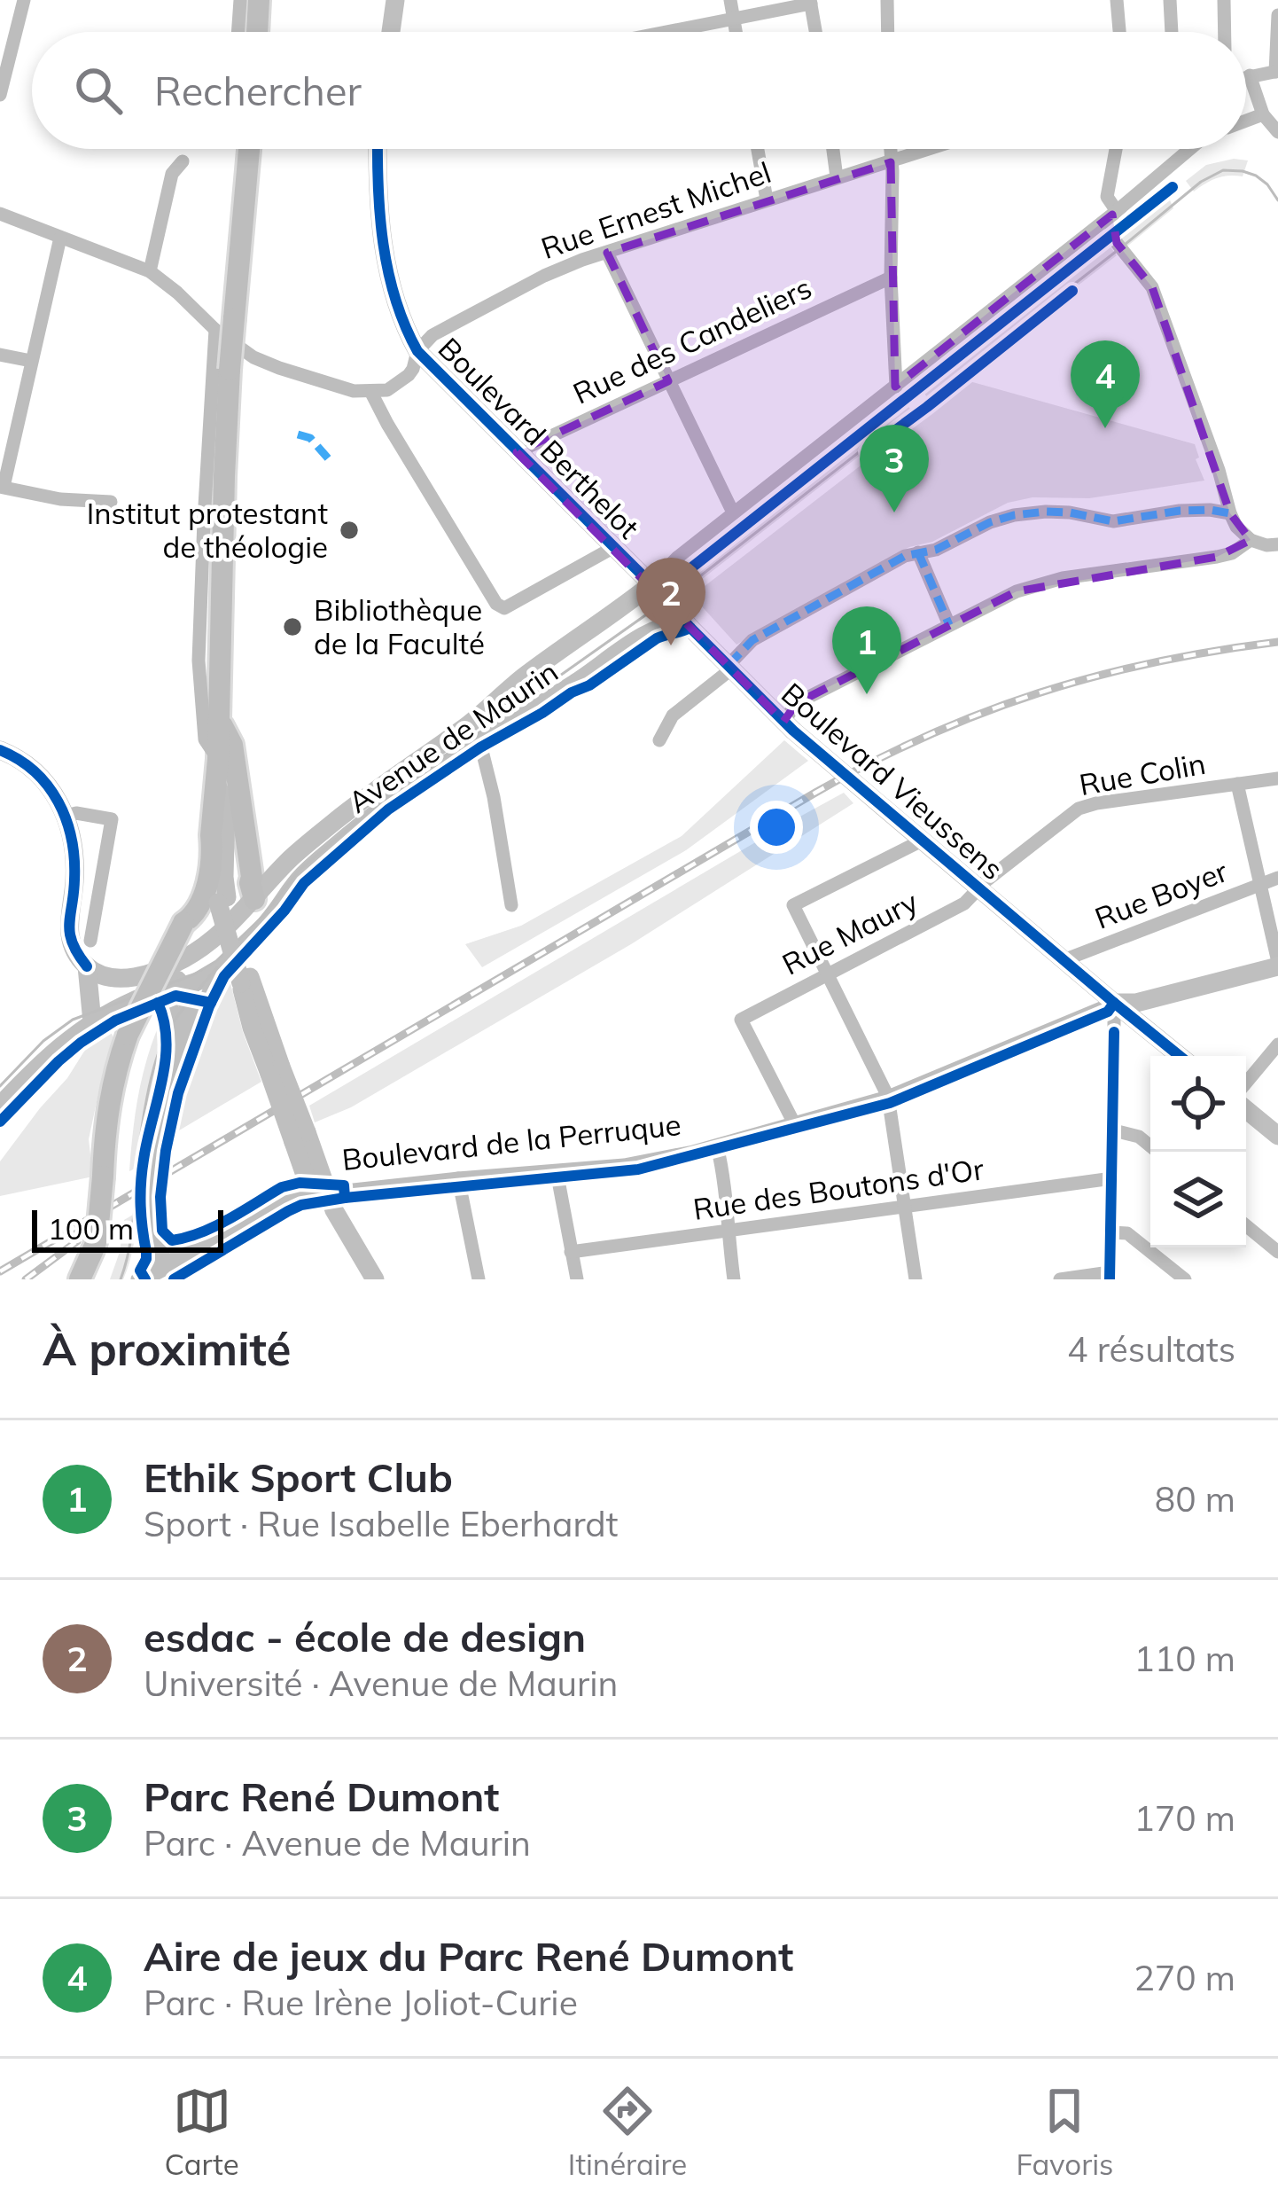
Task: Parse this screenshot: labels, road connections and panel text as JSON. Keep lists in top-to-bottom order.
{
  "streets": {
    "street": [
      "Rue Ernest Michel",
      "Rue des Candeliers",
      "Boulevard Berthelot",
      "Avenue de Maurin",
      "Rue Colin",
      "Boulevard Vieussens",
      "Rue Boyer",
      "Rue Maury",
      "Boulevard de la Perruque",
      "Rue des Boutons d'Or"
    ]
  },
  "crossings": [
    ["Rue Ernest Michel", "Boulevard Berthelot"],
    ["Rue des Candeliers", "Boulevard Berthelot"],
    ["Boulevard Berthelot", "Avenue de Maurin"],
    ["Boulevard Berthelot", "Boulevard Vieussens"],
    ["Avenue de Maurin", "Boulevard Vieussens"],
    ["Rue Colin", "Boulevard Vieussens"],
    ["Rue Colin", "Rue Maury"],
    ["Boulevard Vieussens", "Rue Boyer"],
    ["Boulevard Vieussens", "Rue Maury"],
    ["Boulevard Vieussens", "Boulevard de la Perruque"],
    ["Rue Maury", "Boulevard de la Perruque"]
  ],
  "places": ["Institut protestant de théologie", "Bibliothèque de la Faculté"],
  "scale_bar": "100 m",
  "page": {
    "search": "Rechercher",
    "pins": [
      "4",
      "3",
      "2",
      "1"
    ],
    "scale": "100 m",
    "heading": ["À proximité", "4 résultats"],
    "list": [
      {
        "mark": "1",
        "name": "Ethik Sport Club",
        "note": "Sport · Rue Isabelle Eberhardt",
        "value": "80 m"
      },
      {
        "mark": "2",
        "name": "esdac - école de design",
        "note": "Université · Avenue de Maurin",
        "value": "110 m"
      },
      {
        "mark": "3",
        "name": "Parc René Dumont",
        "note": "Parc · Avenue de Maurin",
        "value": "170 m"
      },
      {
        "mark": "4",
        "name": "Aire de jeux du Parc René Dumont",
        "note": "Parc · Rue Irène Joliot-Curie",
        "value": "270 m"
      }
    ],
    "nav": ["Carte", "Itinéraire", "Favoris"]
  }
}
